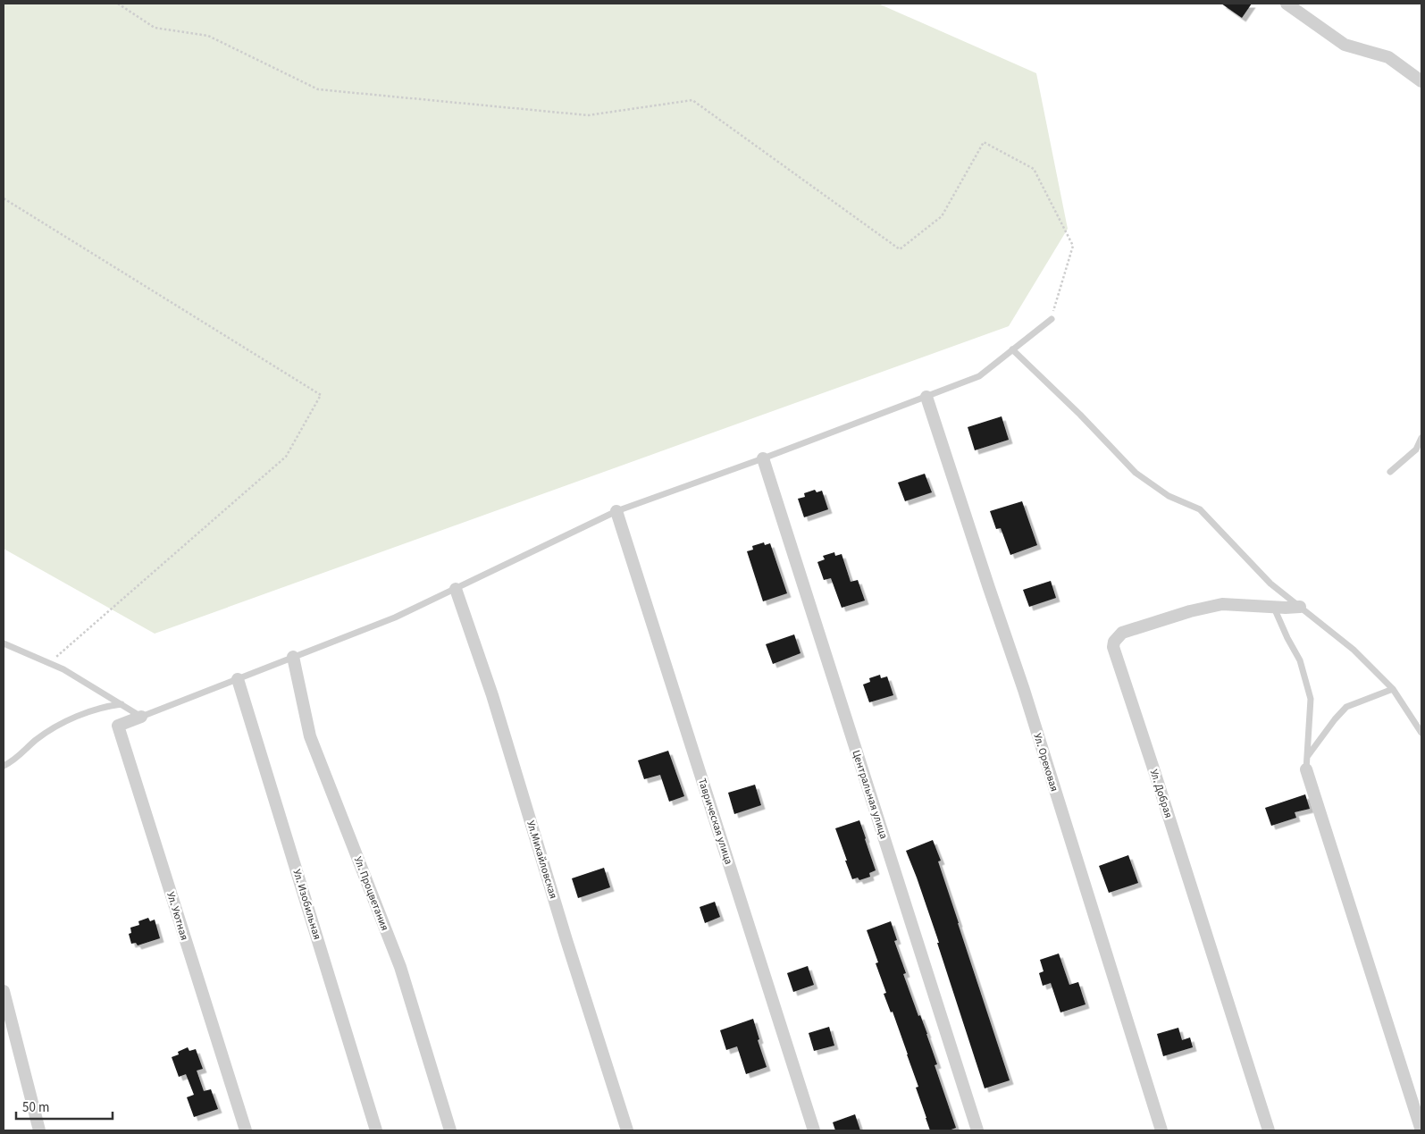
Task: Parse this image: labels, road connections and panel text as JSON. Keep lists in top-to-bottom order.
{
  "streets": {
    "street": [
      "Ул. Ореховая",
      "Ул. Добрая",
      "Центральная улица",
      "Таврическая улица",
      "Ул.Михайловская",
      "Ул. Процветания",
      "Ул. Изобильная",
      "Ул. Уютная"
    ]
  },
  "scale_bar": "50 m"
}
